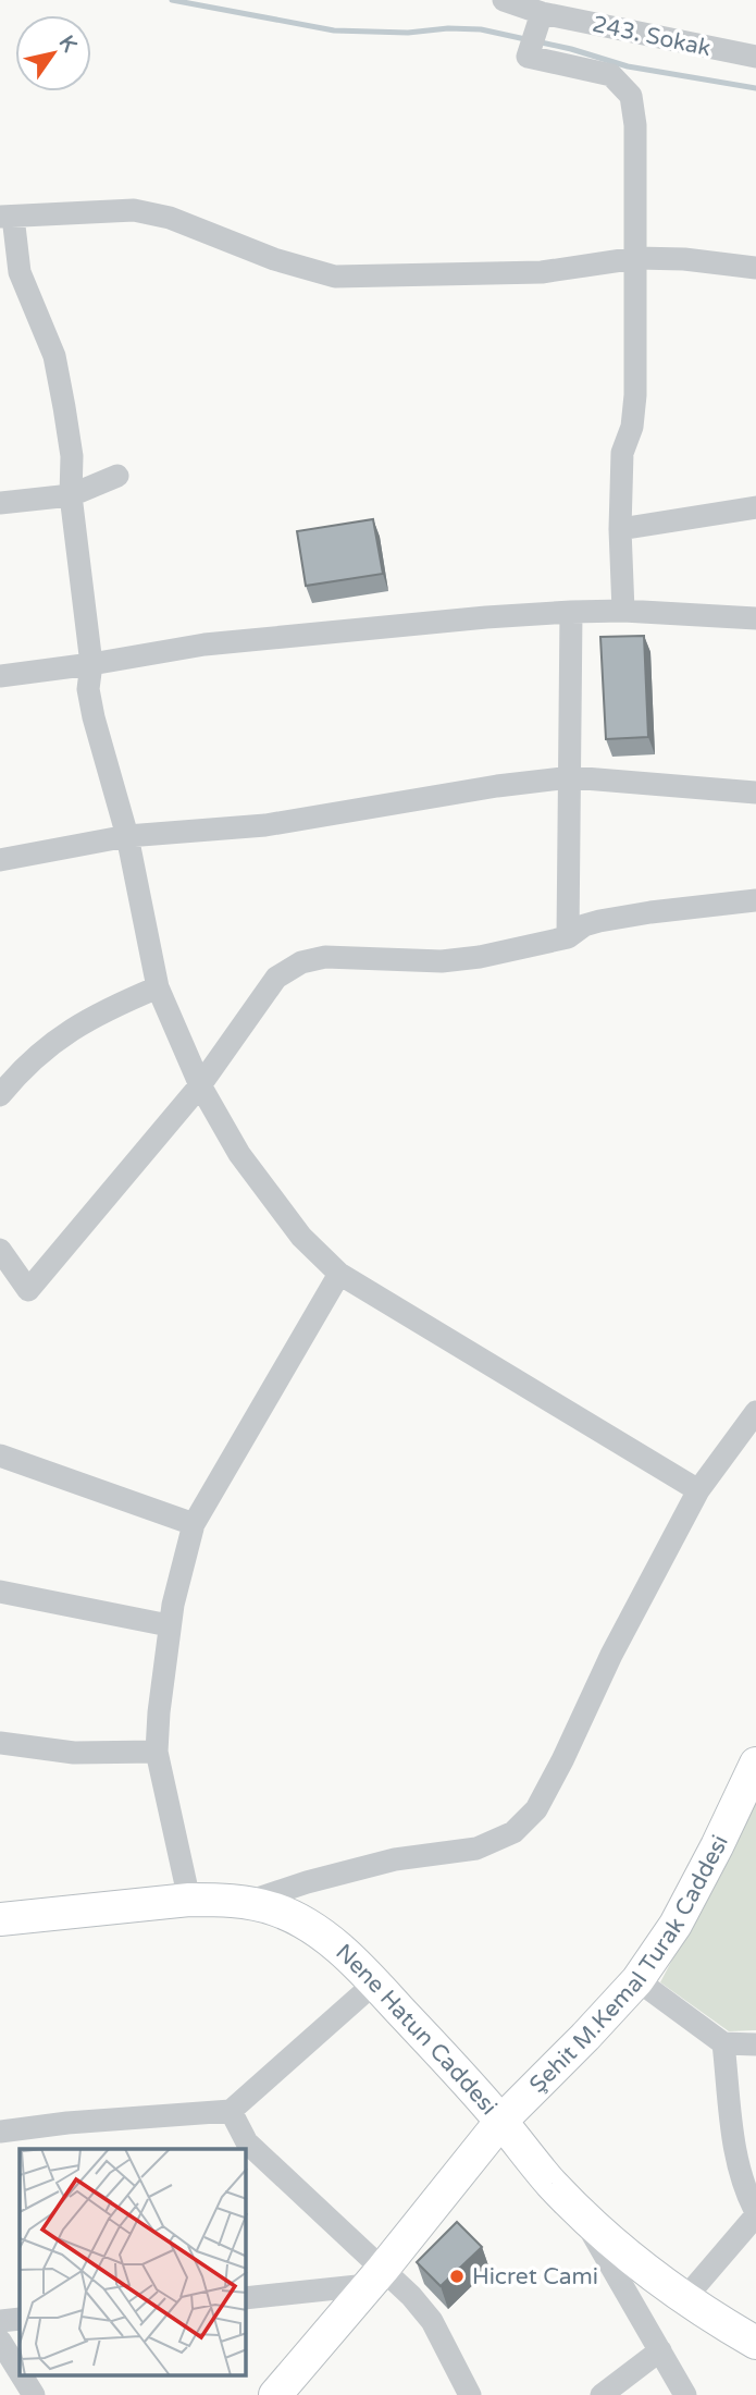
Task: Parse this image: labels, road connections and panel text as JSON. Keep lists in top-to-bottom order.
{
  "streets": {
    "street": ["243. Sokak", "Şehit M.Kemal Turak Caddesi", "Nene Hatun Caddesi"]
  },
  "crossings": [
    ["Şehit M.Kemal Turak Caddesi", "Nene Hatun Caddesi"]
  ],
  "places": ["Hicret Cami"],
  "north": "top right"
}
